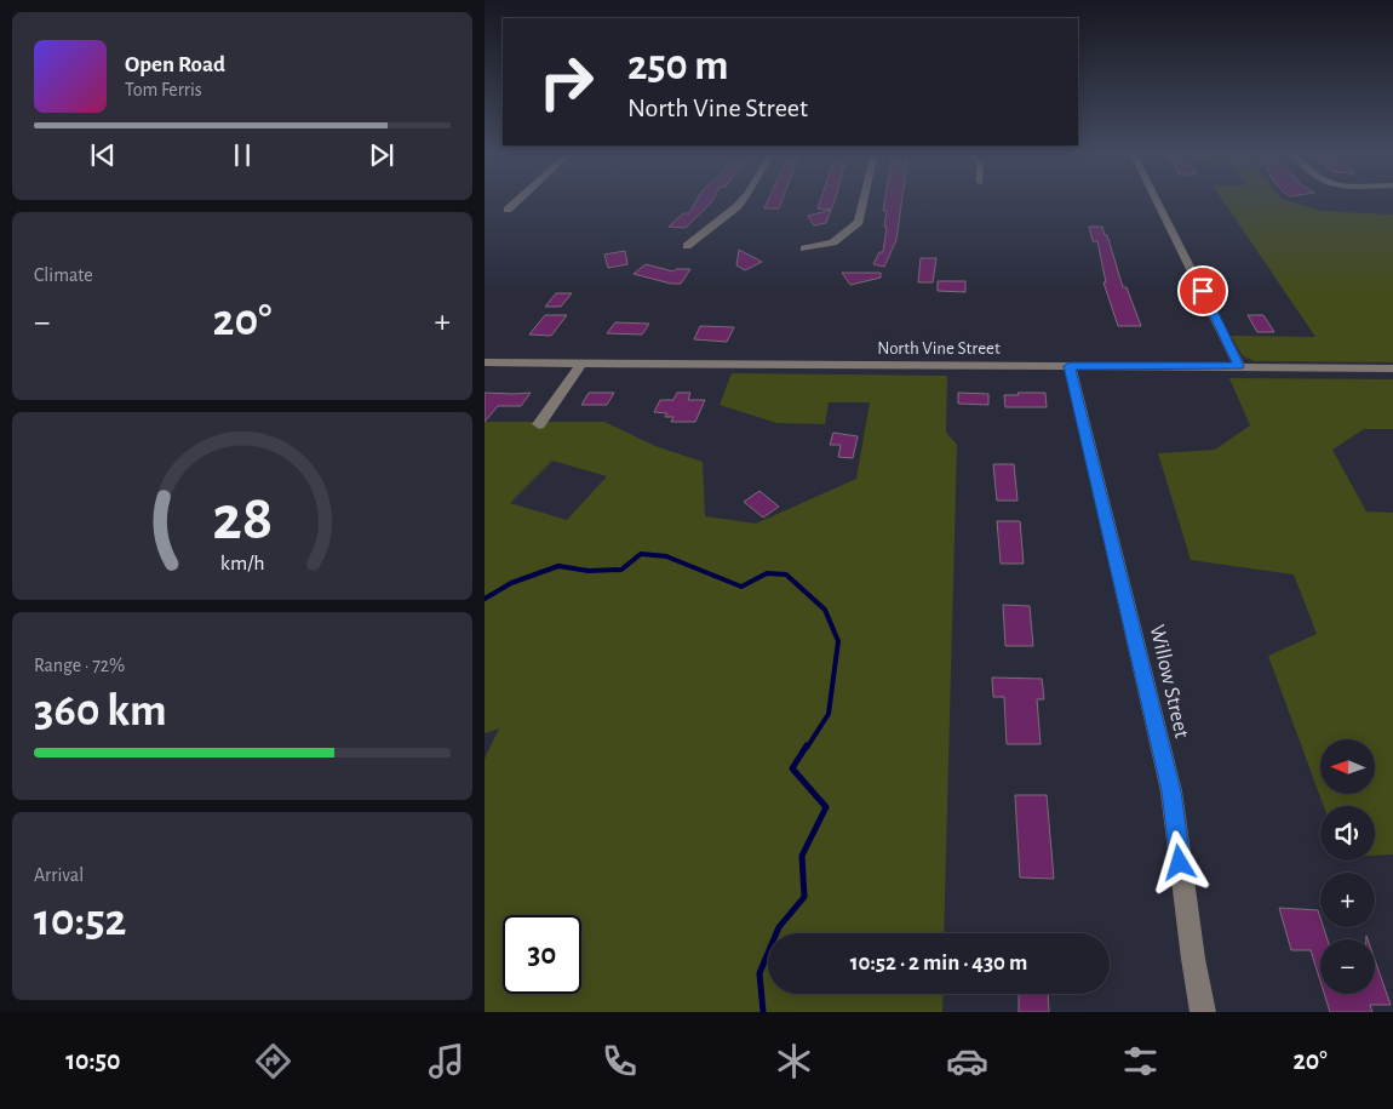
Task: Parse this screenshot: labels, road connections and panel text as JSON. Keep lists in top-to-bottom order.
{
  "streets": {
    "street": ["North Vine Street", "Willow Street"]
  },
  "crossings": [
    ["North Vine Street", "Willow Street"]
  ],
  "north": "left",
  "page": {
    "turn": ["250 m", "North Vine Street"],
    "song": ["Open Road", "Tom Ferris"],
    "tile": [
      "Climate",
      ["Range · 72%", "360 km"],
      ["Arrival", "10:52"]
    ],
    "heat": ["−", "20°", "+"],
    "map_buttons": ["+", "−"],
    "limit": "30",
    "trip": "10:52 · 2 min · 430 m",
    "tabs": ["10:50", "20°"],
    "gauge": ["28", "km/h"]
  }
}
